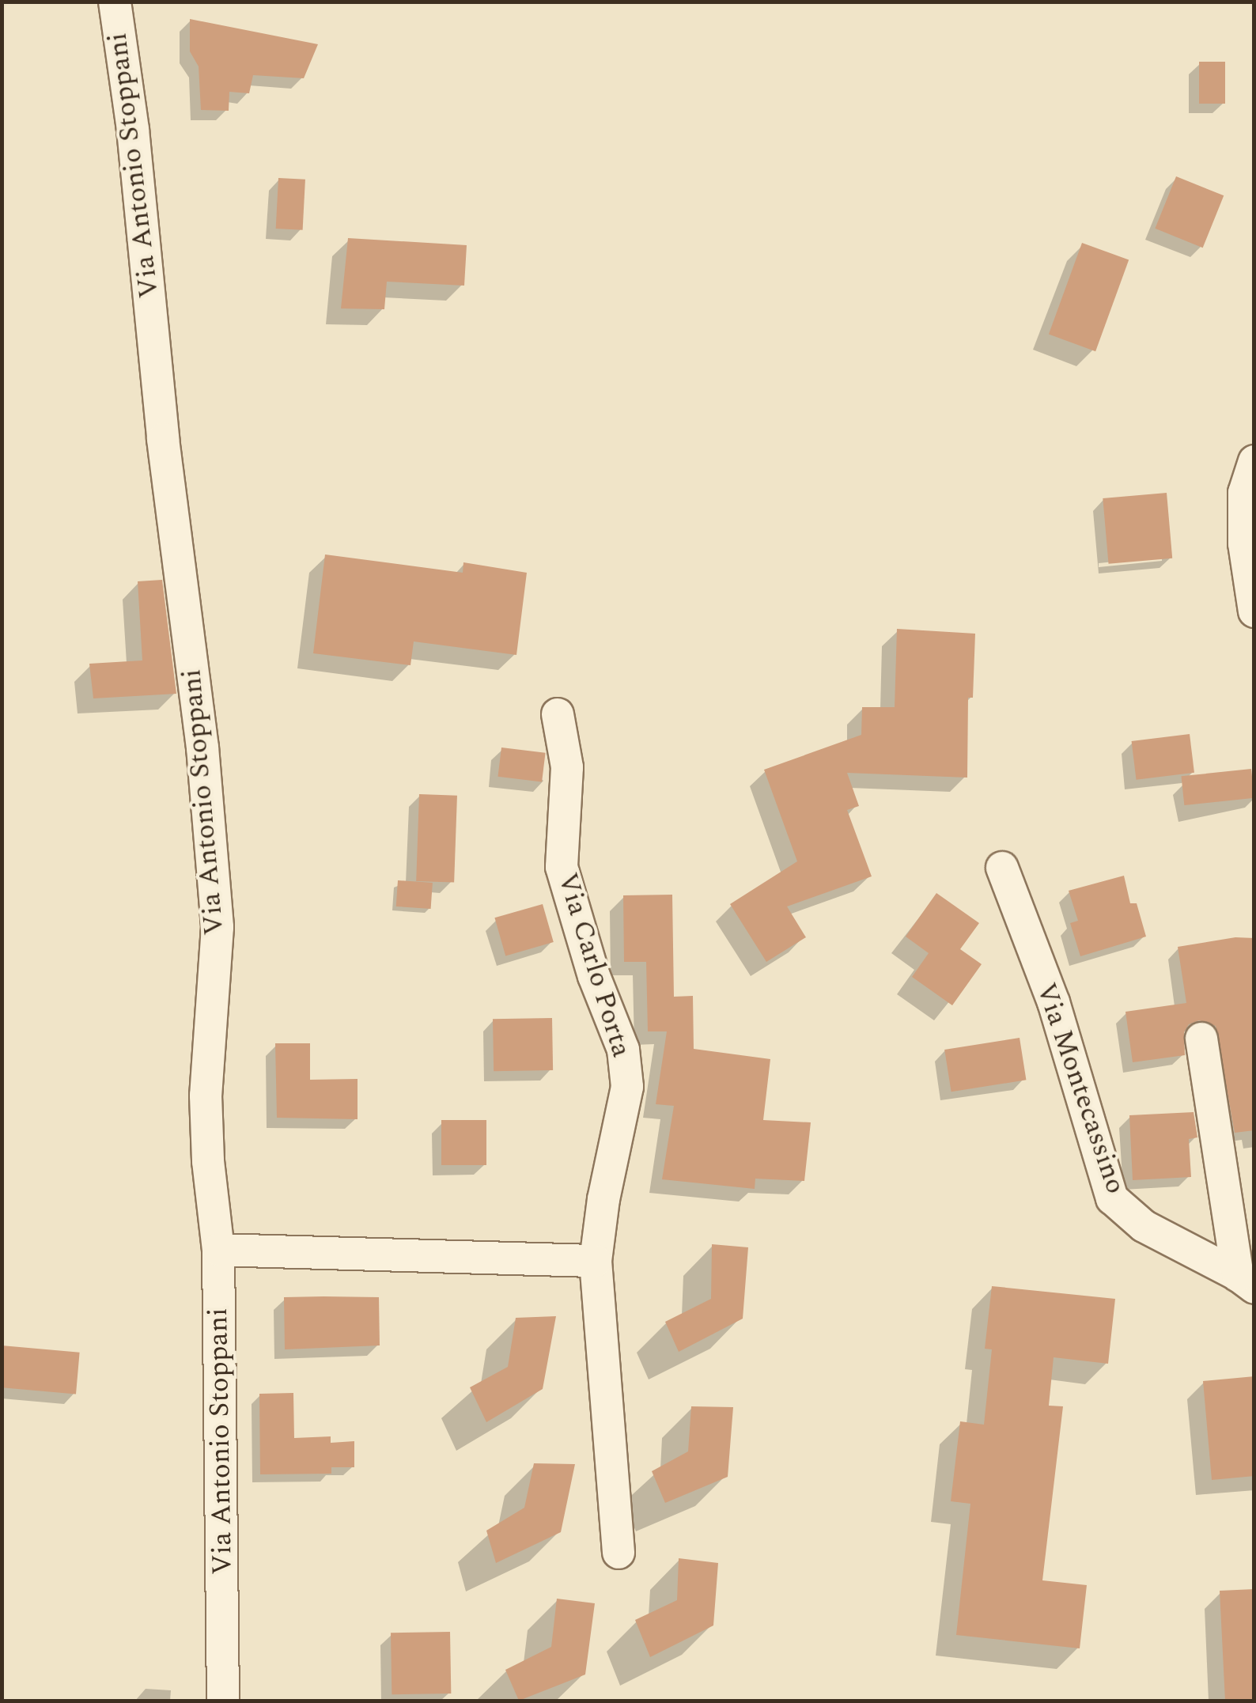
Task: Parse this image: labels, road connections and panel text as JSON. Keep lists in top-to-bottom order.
{
  "streets": {
    "street": ["Via Antonio Stoppani", "Via Carlo Porta", "Via Montecassino"]
  }
}
